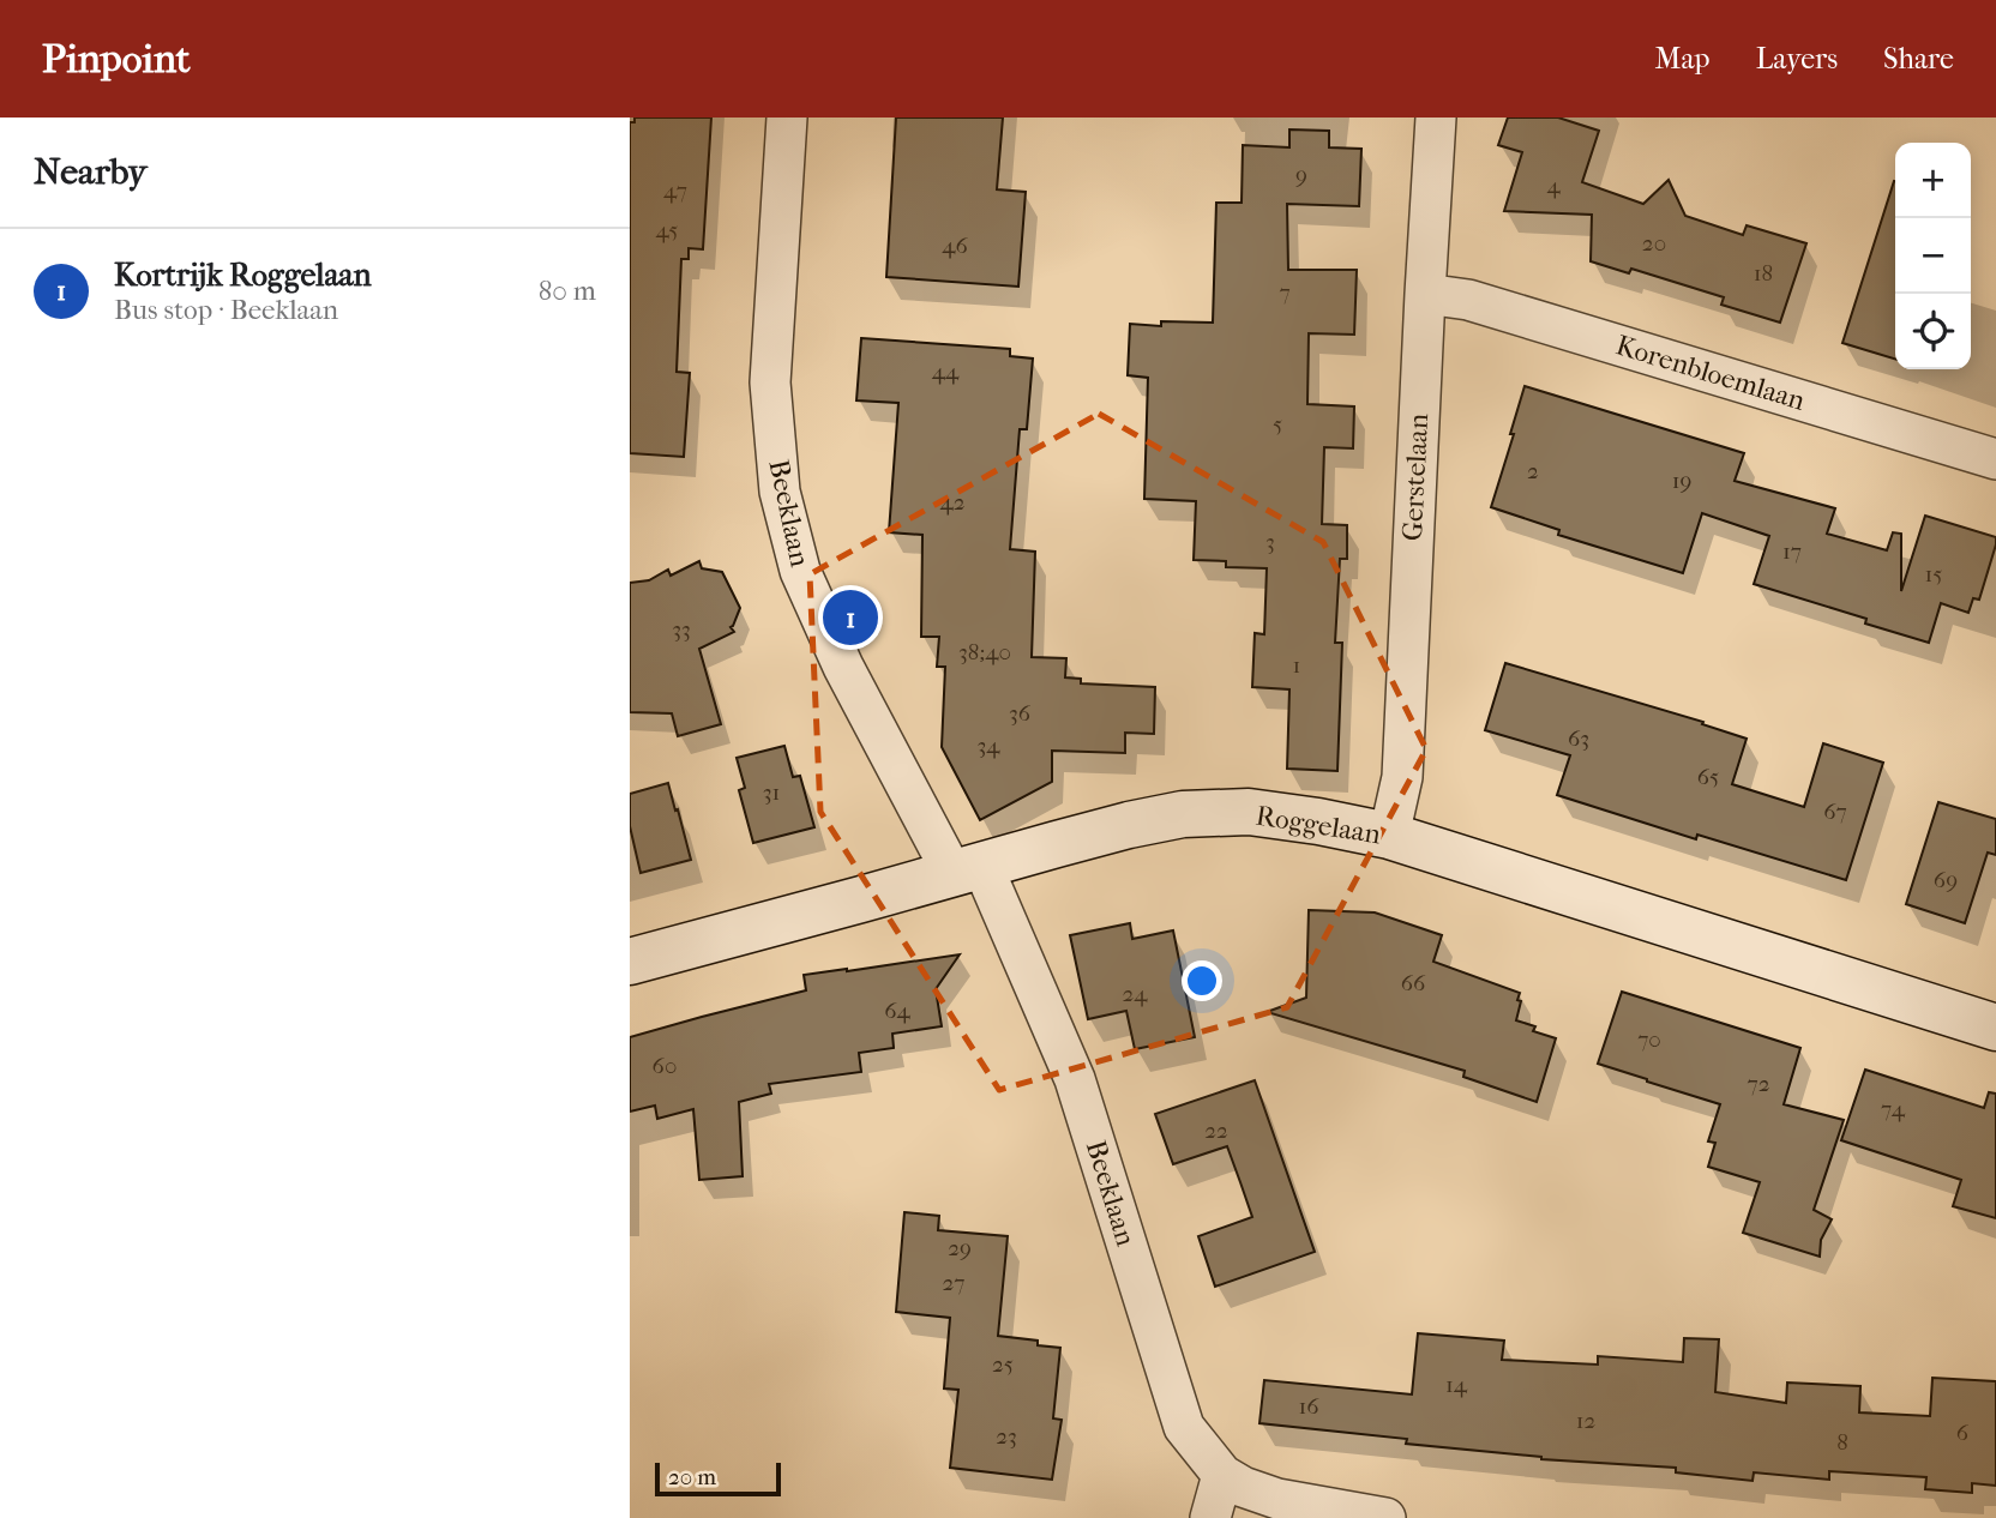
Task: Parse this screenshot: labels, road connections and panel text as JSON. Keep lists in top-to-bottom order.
{
  "streets": {
    "street": [
      "Korenbloemlaan",
      "Gerstelaan",
      "Beeklaan",
      "Roggelaan"
    ]
  },
  "crossings": [
    ["Korenbloemlaan", "Gerstelaan"],
    ["Gerstelaan", "Roggelaan"],
    ["Beeklaan", "Roggelaan"]
  ],
  "house_numbers": [
    "9",
    "4",
    "47",
    "45",
    "20",
    "46",
    "18",
    "7",
    "44",
    "5",
    "2",
    "19",
    "42",
    "3",
    "17",
    "15",
    "33",
    "38;40",
    "1",
    "36",
    "63",
    "34",
    "65",
    "31",
    "67",
    "69",
    "66",
    "24",
    "64",
    "70",
    "60",
    "72",
    "74",
    "22",
    "29",
    "27",
    "25",
    "14",
    "16",
    "12",
    "6",
    "23",
    "8"
  ],
  "scale_bar": "20 m",
  "page": {
    "header": "Pinpoint",
    "nav": ["Map", "Layers", "Share"],
    "heading": "Nearby",
    "map_buttons": ["+", "−"],
    "list": [
      {
        "mark": "1",
        "name": "Kortrijk Roggelaan",
        "note": "Bus stop · Beeklaan",
        "value": "80 m"
      }
    ],
    "pins": "1",
    "scale": "20 m"
  }
}
